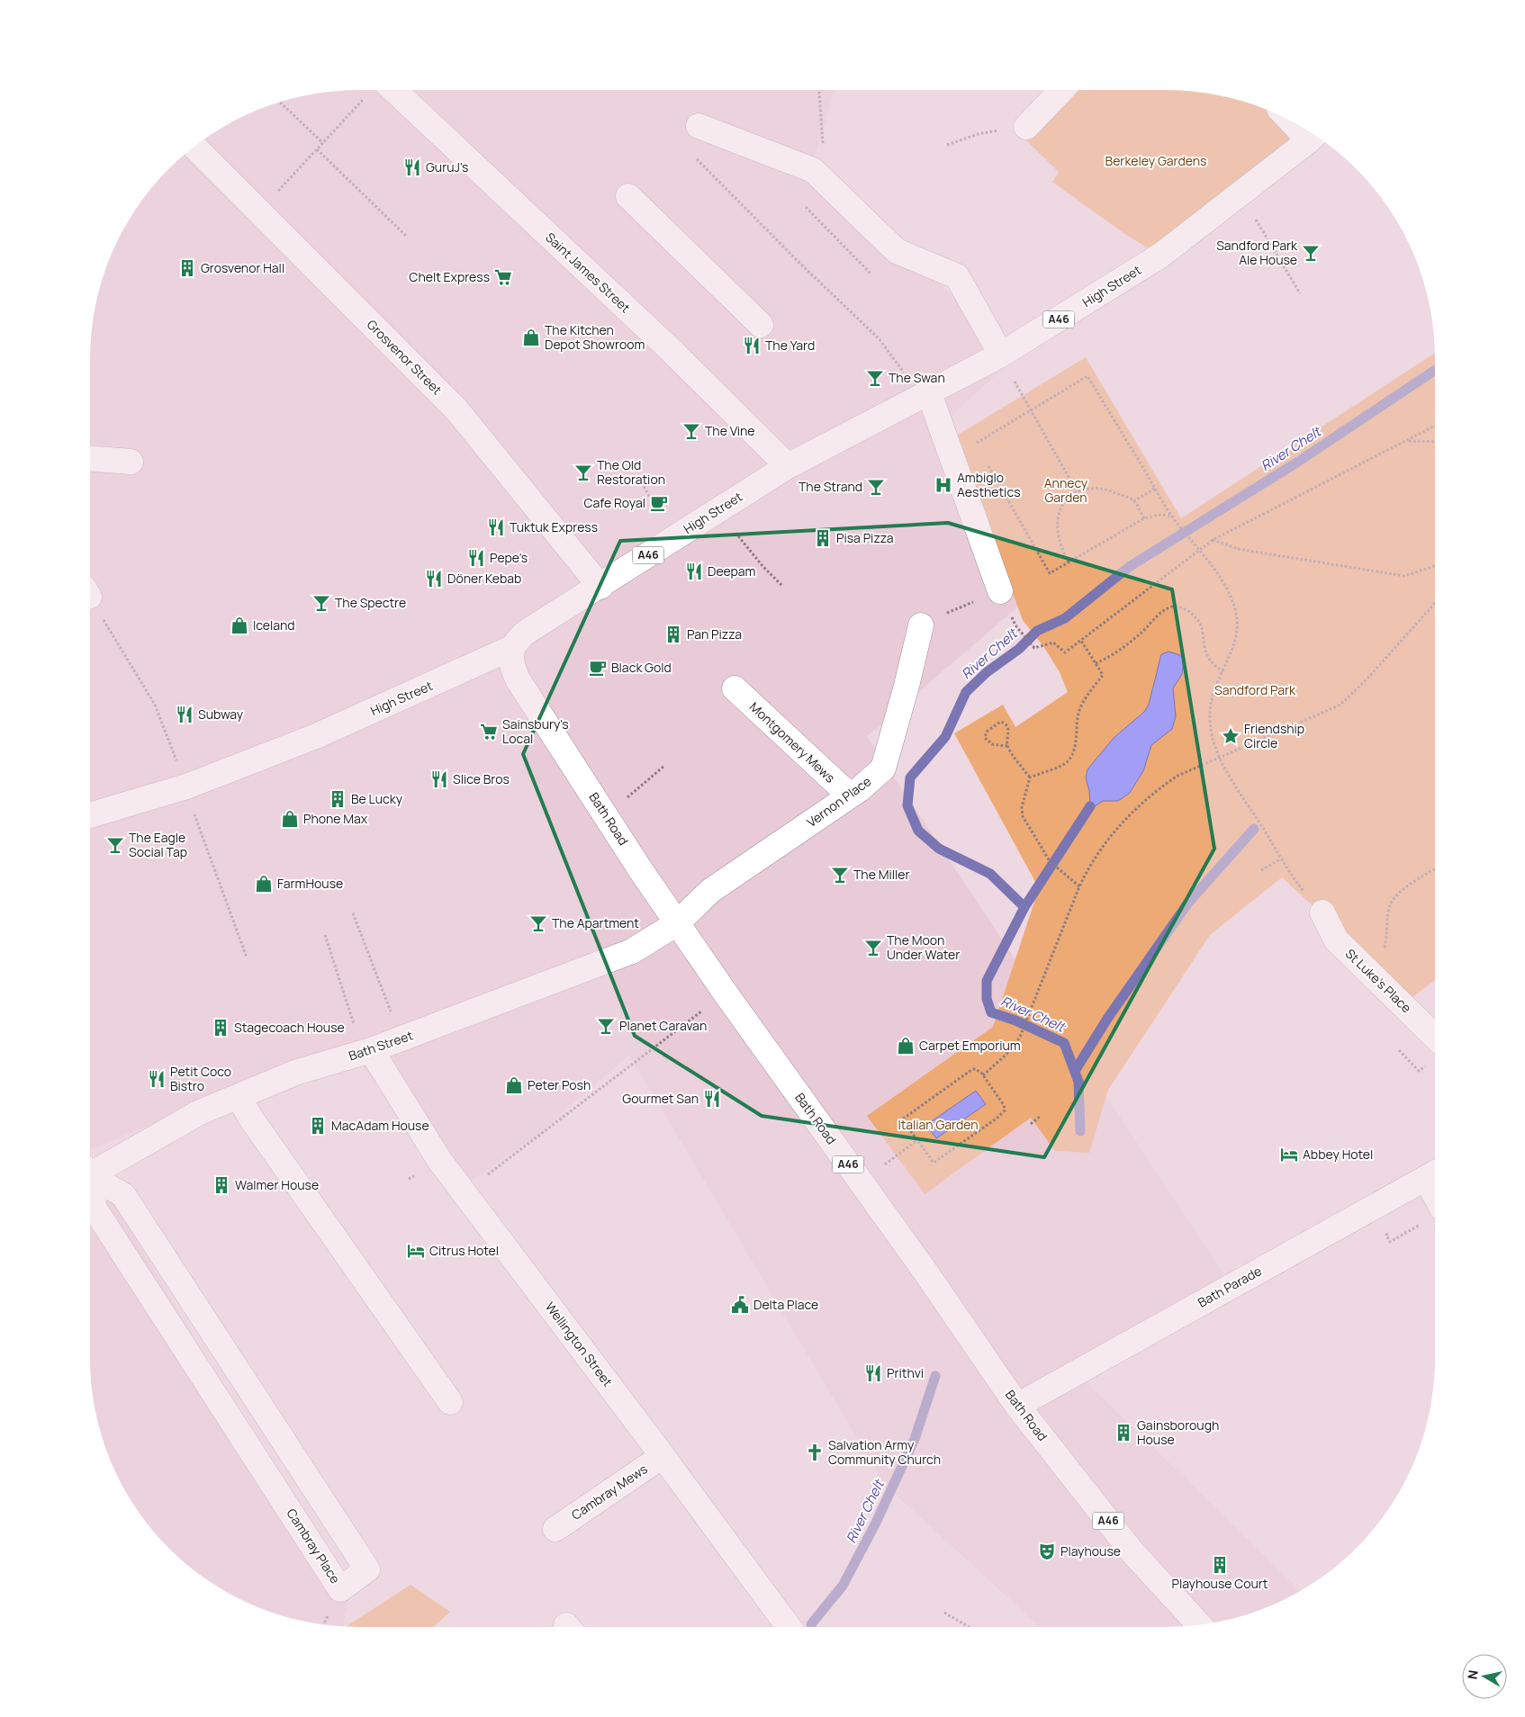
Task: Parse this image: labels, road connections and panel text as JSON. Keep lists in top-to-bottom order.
{
  "streets": {
    "main road": [
      "Saint James Street",
      "High Street",
      "A46",
      "Grosvenor Street",
      "Montgomery Mews",
      "Vernon Place",
      "Bath Road",
      "St Luke's Place",
      "Bath Street",
      "Bath Parade",
      "Wellington Street",
      "Cambray Mews",
      "Cambray Place"
    ]
  },
  "crossings": [
    ["Saint James Street", "High Street"],
    ["High Street", "Grosvenor Street"],
    ["High Street", "Bath Road"],
    ["Montgomery Mews", "Vernon Place"],
    ["Vernon Place", "Bath Road"],
    ["Vernon Place", "Bath Street"],
    ["Bath Road", "Bath Street"],
    ["Bath Road", "Bath Parade"],
    ["Bath Street", "Wellington Street"],
    ["Wellington Street", "Cambray Mews"]
  ],
  "water": ["River Chelt"],
  "parks": [
    "Berkeley Gardens",
    "Annecy Garden",
    "Sandford Park",
    "Italian Garden"
  ],
  "places": {
    "restaurant": [
      "GuruJ's",
      "The Yard",
      "Tuktuk Express",
      "Pepe's",
      "Deepam",
      "Döner Kebab",
      "Subway",
      "Slice Bros",
      "Petit Coco Bistro",
      "Gourmet San",
      "Prithvi"
    ],
    "bar": [
      "Sandford Park Ale House",
      "The Swan",
      "The Vine",
      "The Old Restoration",
      "The Strand",
      "The Spectre",
      "The Eagle Social Tap",
      "The Miller",
      "The Apartment",
      "The Moon Under Water",
      "Planet Caravan"
    ],
    "building": [
      "Grosvenor Hall",
      "Pisa Pizza",
      "Pan Pizza",
      "Be Lucky",
      "Stagecoach House",
      "MacAdam House",
      "Walmer House",
      "Gainsborough House",
      "Playhouse Court"
    ],
    "supermarket": ["Chelt Express", "Sainsbury's Local"],
    "shop": [
      "The Kitchen Depot Showroom",
      "Iceland",
      "Phone Max",
      "FarmHouse",
      "Carpet Emporium",
      "Peter Posh"
    ],
    "hospital": ["Ambiglo Aesthetics"],
    "cafe": ["Cafe Royal", "Black Gold"],
    "place": ["Friendship Circle"],
    "hotel": ["Abbey Hotel", "Citrus Hotel"],
    "public building": ["Delta Place"],
    "church": ["Salvation Army Community Church"],
    "theatre": ["Playhouse"]
  },
  "north": "left"
}
